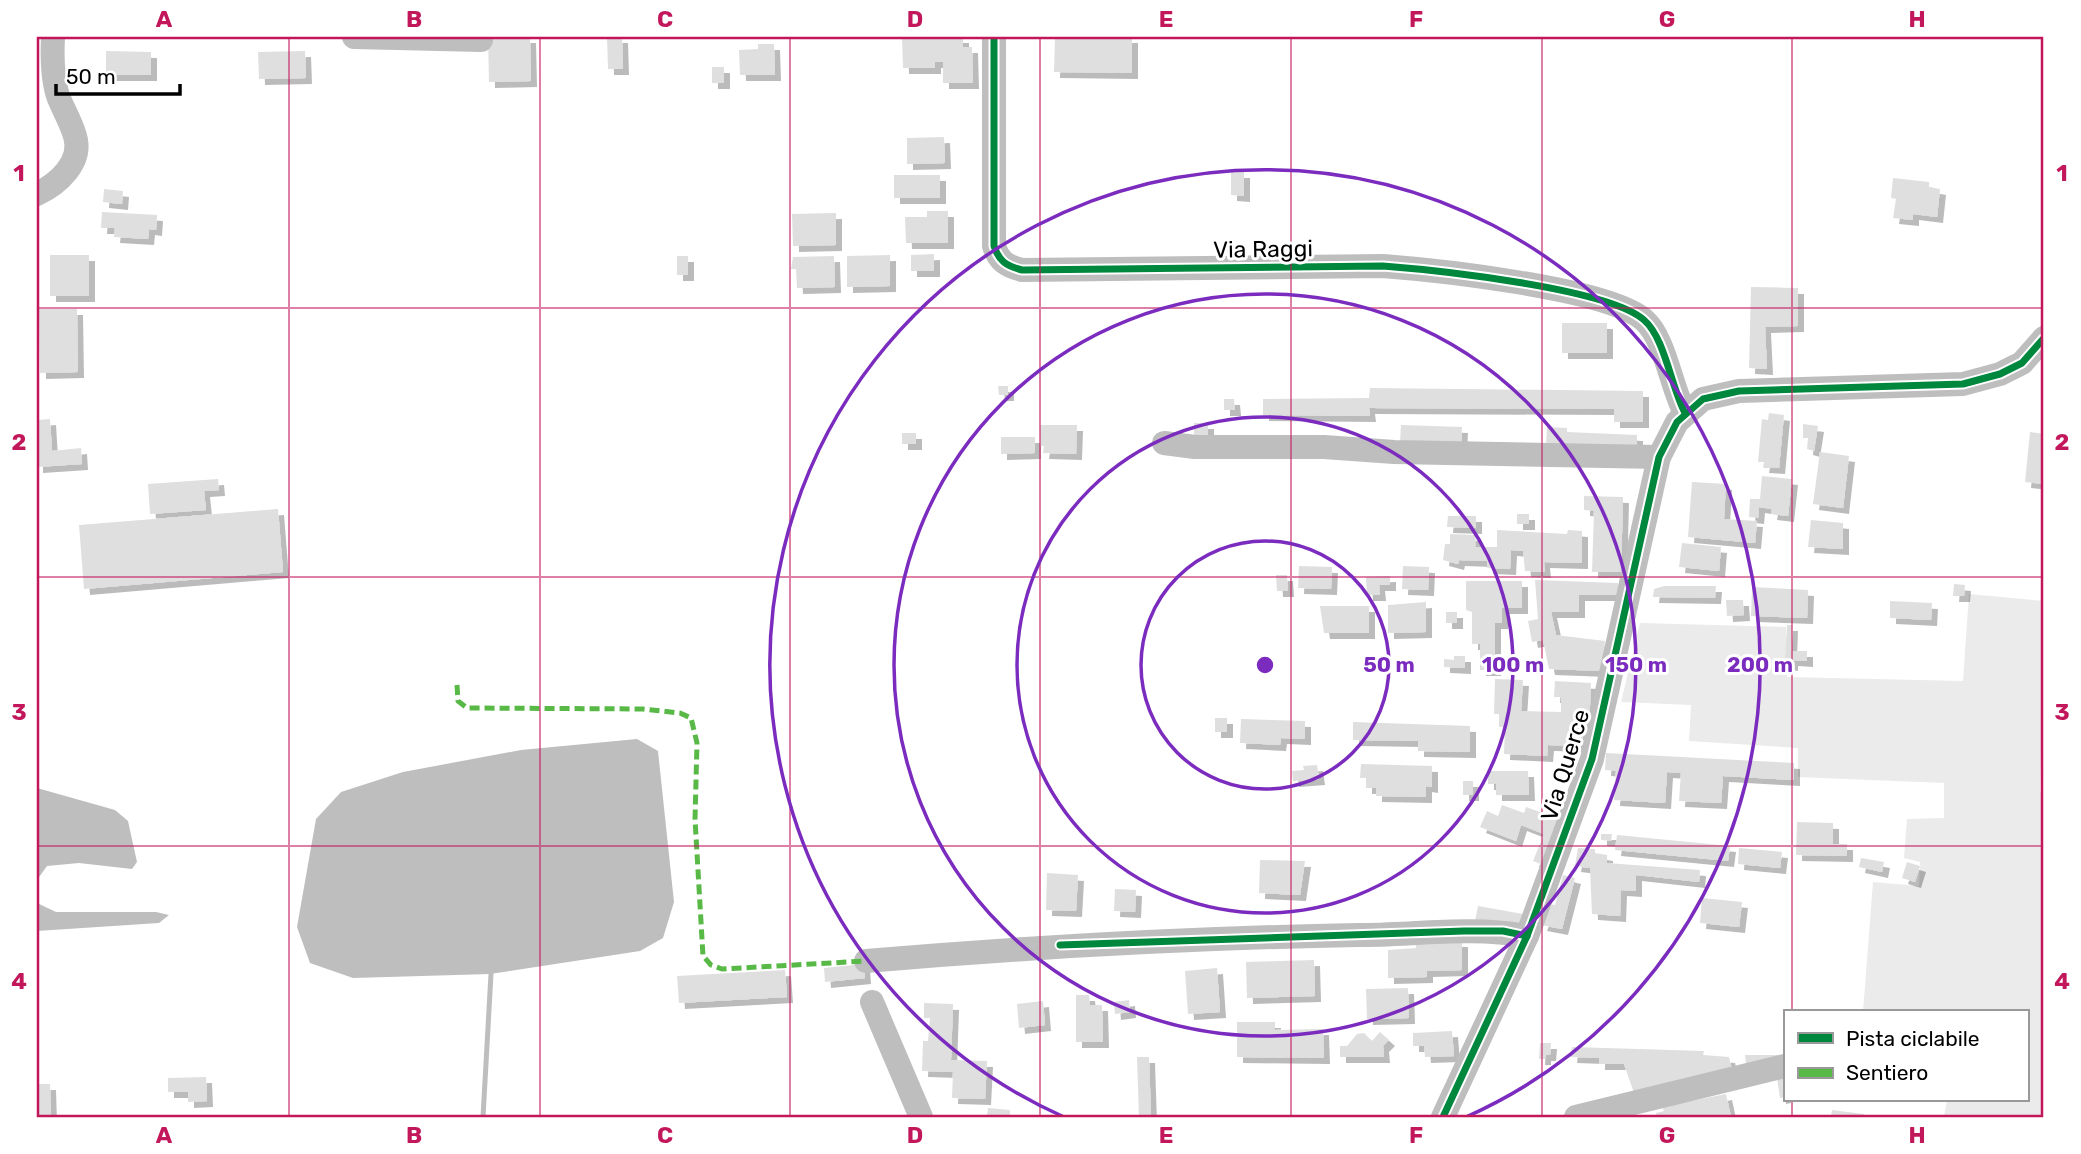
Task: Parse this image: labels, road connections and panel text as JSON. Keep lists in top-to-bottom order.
{
  "streets": {
    "street": ["Via Raggi", "Via Querce"]
  },
  "crossings": [
    ["Via Raggi", "Via Querce"]
  ],
  "legend": ["Pista ciclabile", "Sentiero"],
  "scale_bar": "50 m",
  "grid": {
    "columns": [
      "A",
      "B",
      "C",
      "D",
      "E",
      "F",
      "G",
      "H"
    ],
    "rows": [
      "1",
      "2",
      "3",
      "4"
    ]
  },
  "rings": [
    "50 m",
    "100 m",
    "150 m",
    "200 m"
  ]
}
